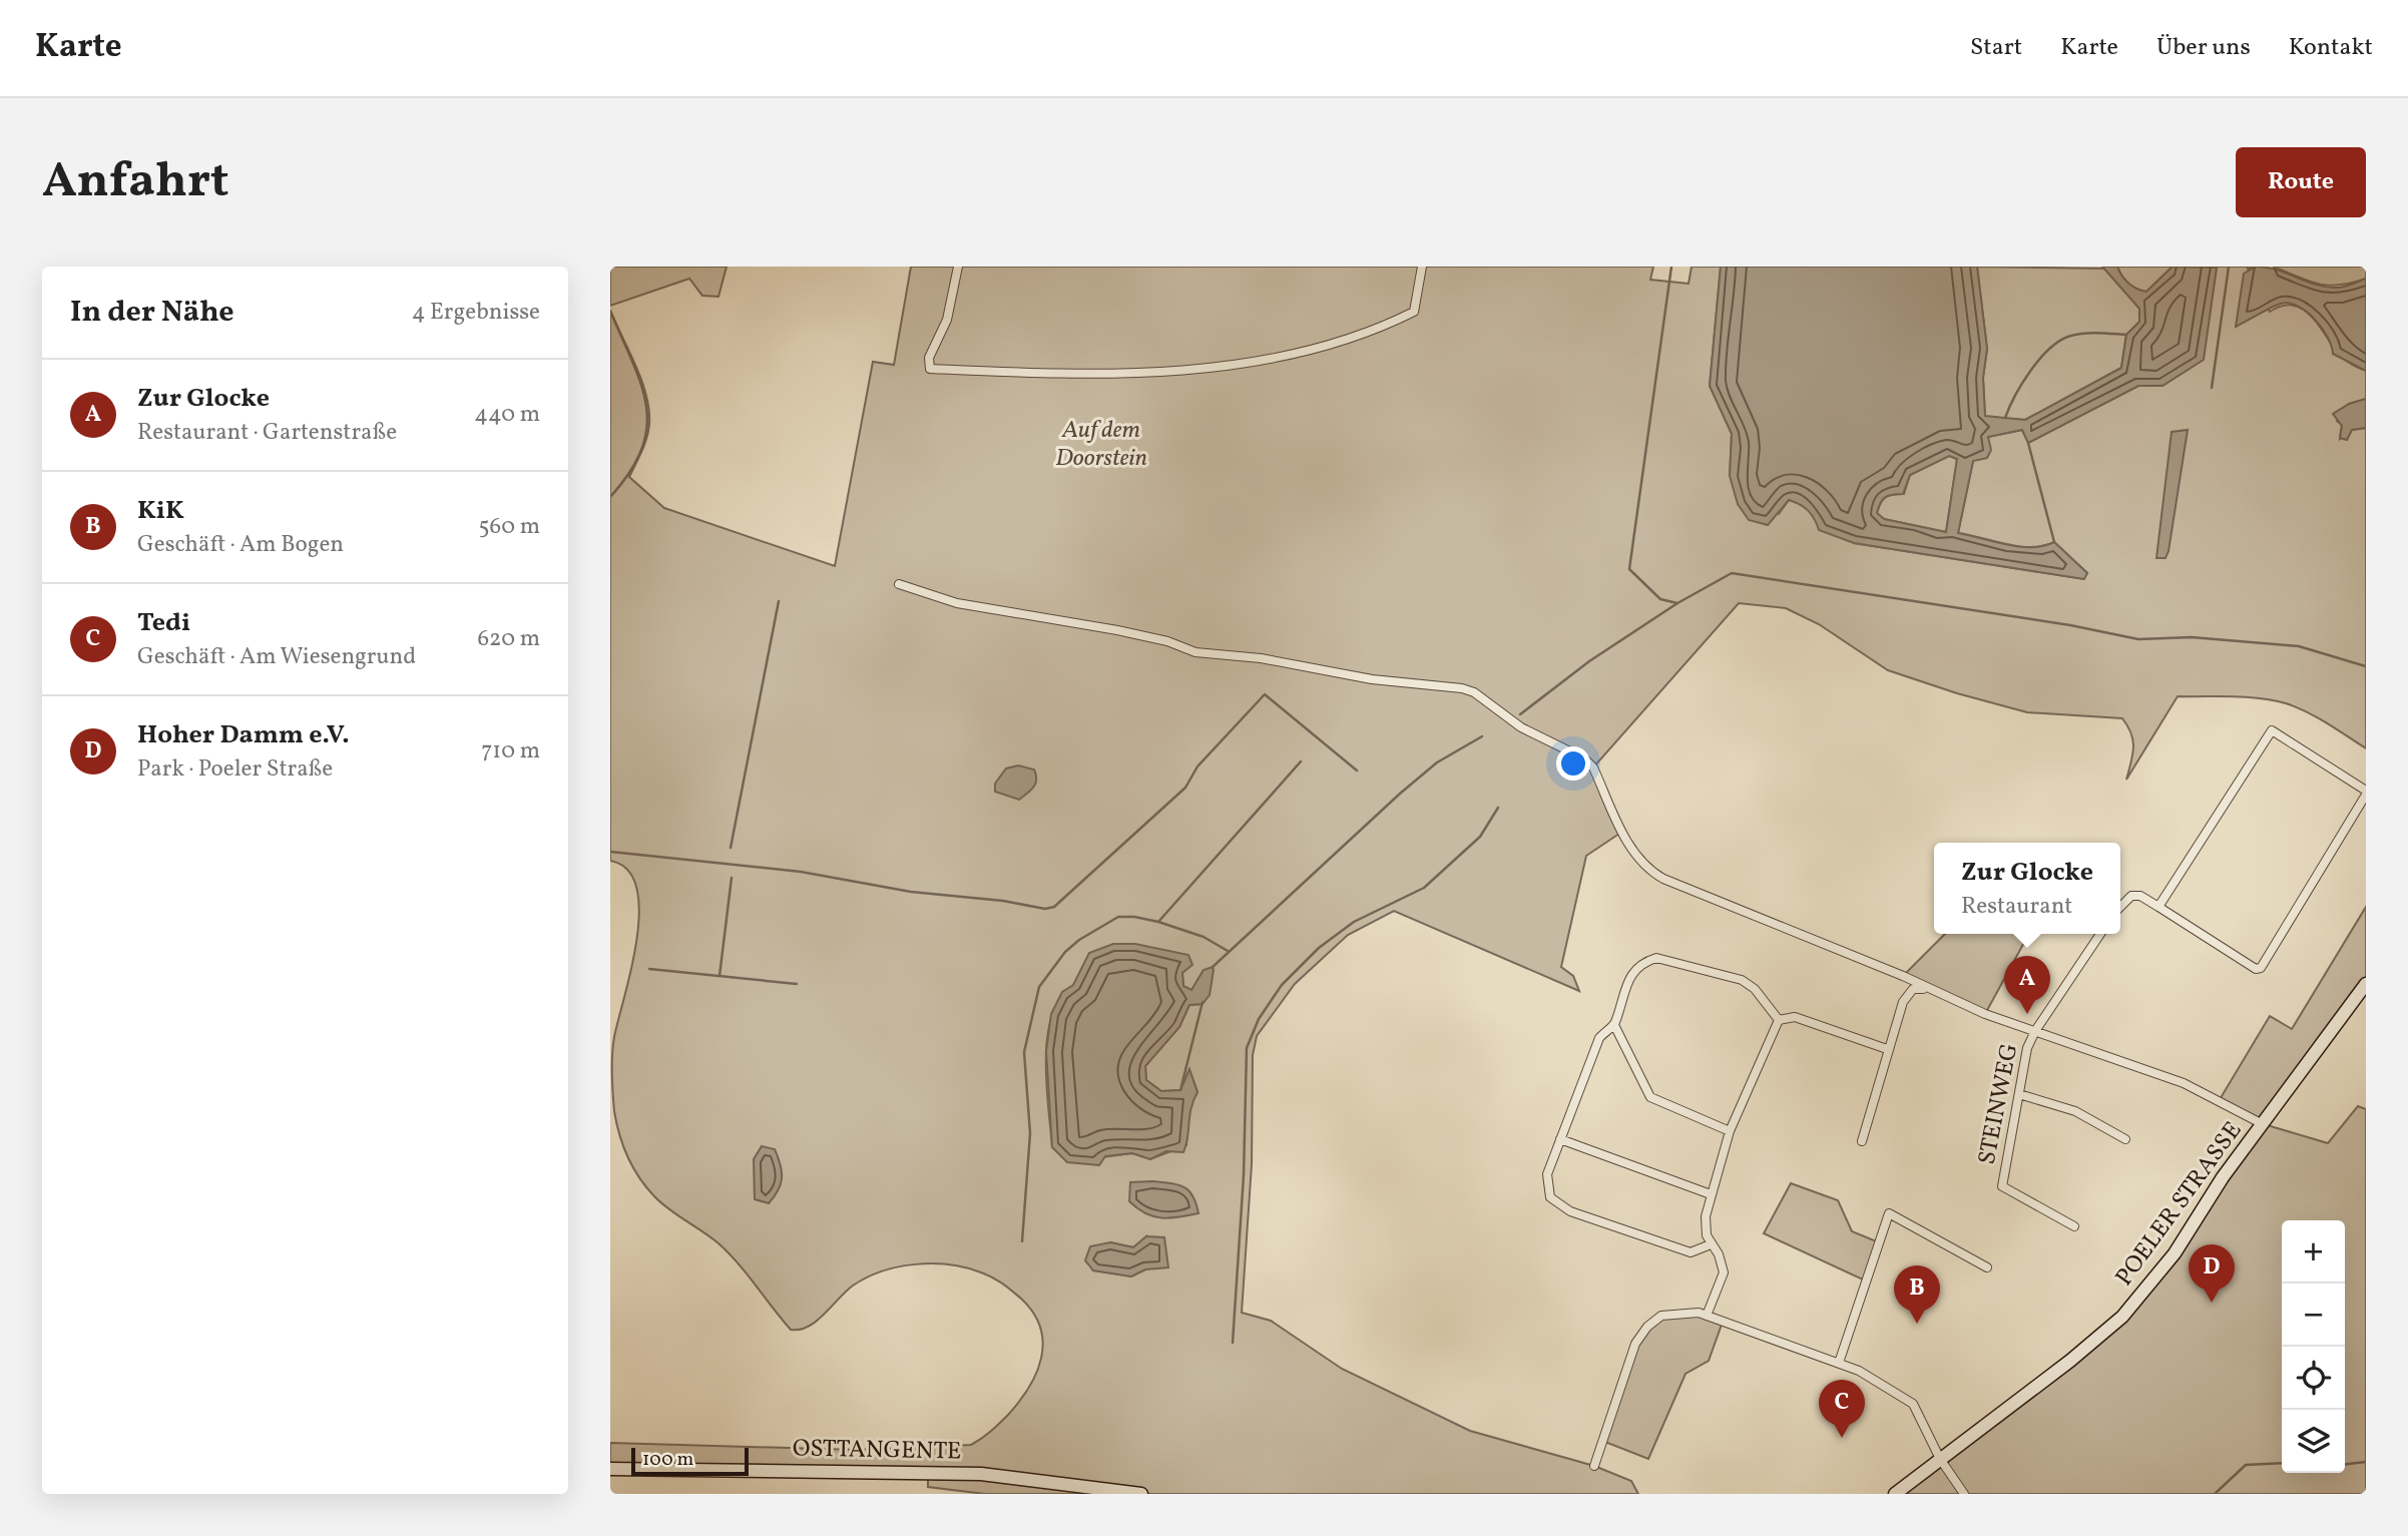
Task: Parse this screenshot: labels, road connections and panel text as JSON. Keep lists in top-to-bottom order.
{
  "streets": {
    "main road": ["POELER STRASSE", "OSTTANGENTE"],
    "street": ["STEINWEG"]
  },
  "parks": ["Auf dem Doorstein"],
  "scale_bar": "100 m",
  "page": {
    "header": "Karte",
    "nav": [
      "Start",
      "Karte",
      "Über uns",
      "Kontakt"
    ],
    "buttons": "Route",
    "title": "Anfahrt",
    "heading": ["In der Nähe", "4 Ergebnisse"],
    "list": [
      {
        "mark": "A",
        "name": "Zur Glocke",
        "note": "Restaurant · Gartenstraße",
        "value": "440 m"
      },
      {
        "mark": "B",
        "name": "KiK",
        "note": "Geschäft · Am Bogen",
        "value": "560 m"
      },
      {
        "mark": "C",
        "name": "Tedi",
        "note": "Geschäft · Am Wiesengrund",
        "value": "620 m"
      },
      {
        "mark": "D",
        "name": "Hoher Damm e.V.",
        "note": "Park · Poeler Straße",
        "value": "710 m"
      }
    ],
    "popup": ["Zur Glocke", "Restaurant"],
    "pins": [
      "A",
      "D",
      "B",
      "C"
    ],
    "map_buttons": ["+", "−"],
    "scale": "100 m"
  }
}
